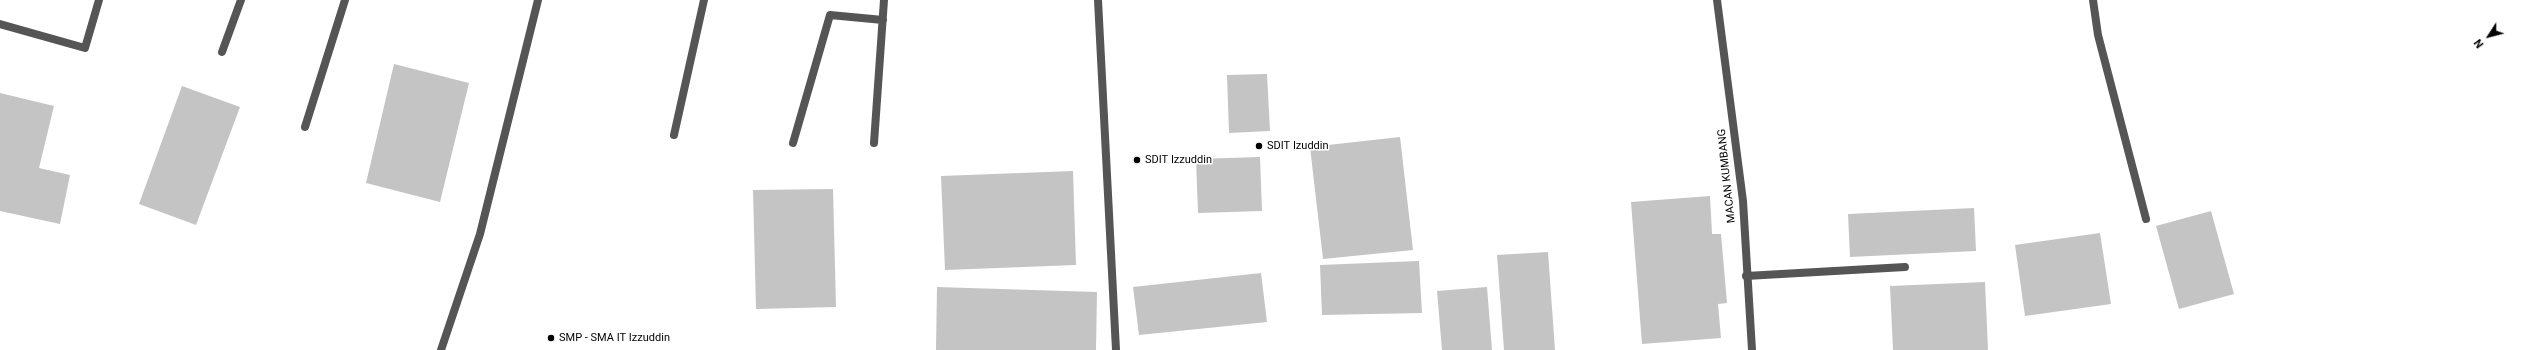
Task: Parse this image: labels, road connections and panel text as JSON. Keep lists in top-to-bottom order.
{
  "streets": {
    "street": ["MACAN KUMBANG"]
  },
  "places": ["SDIT Izuddin", "SDIT Izzuddin", "SMP - SMA IT Izzuddin"],
  "north": "bottom left"
}
